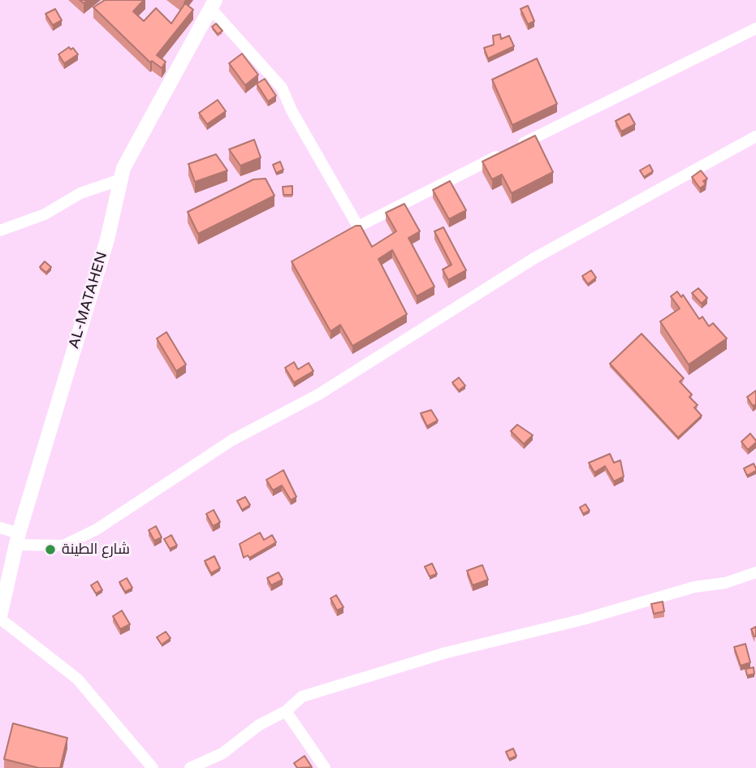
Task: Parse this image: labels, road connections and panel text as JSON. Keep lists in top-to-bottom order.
{
  "streets": {
    "main road": ["AL-MATAHEN"]
  },
  "places": ["شارع الطينة"]
}
